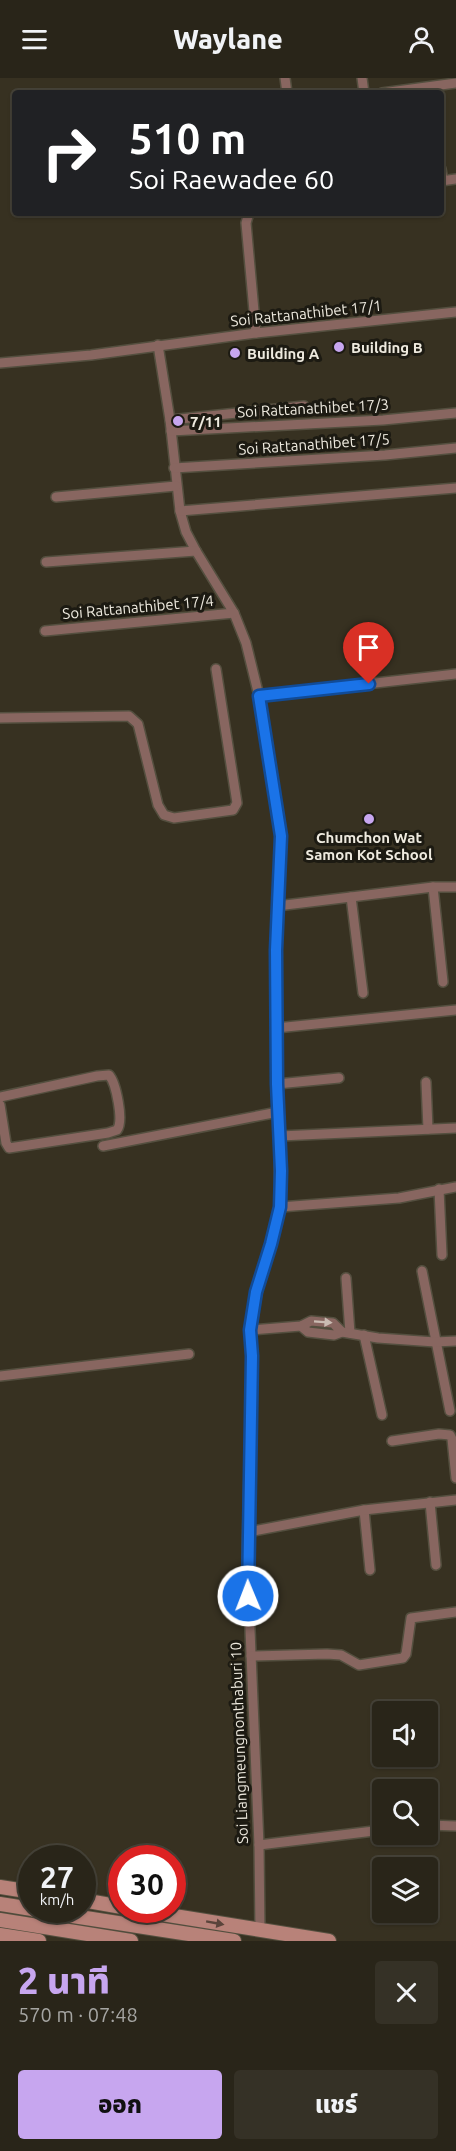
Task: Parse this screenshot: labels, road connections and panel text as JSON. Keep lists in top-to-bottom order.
{
  "streets": {
    "street": [
      "Soi Rattanathibet 17/1",
      "Soi Rattanathibet 17/3",
      "Soi Rattanathibet 17/5",
      "Soi Rattanathibet 17/4",
      "Soi Liangmeungnonthaburi 10"
    ]
  },
  "crossings": [
    ["Soi Rattanathibet 17/1", "Soi Liangmeungnonthaburi 10"],
    ["Soi Rattanathibet 17/3", "Soi Liangmeungnonthaburi 10"],
    ["Soi Rattanathibet 17/5", "Soi Liangmeungnonthaburi 10"],
    ["Soi Rattanathibet 17/4", "Soi Liangmeungnonthaburi 10"]
  ],
  "places": [
    "Building B",
    "Building A",
    "7/11",
    "Chumchon Wat Samon Kot School"
  ],
  "page": {
    "header": "Waylane",
    "turn": ["510 m", "Soi Raewadee 60"],
    "speed": "27 km/h",
    "limit": "30",
    "heading": ["2 นาที", "570 m · 07:48"],
    "buttons": ["ออก", "แชร์"]
  }
}
